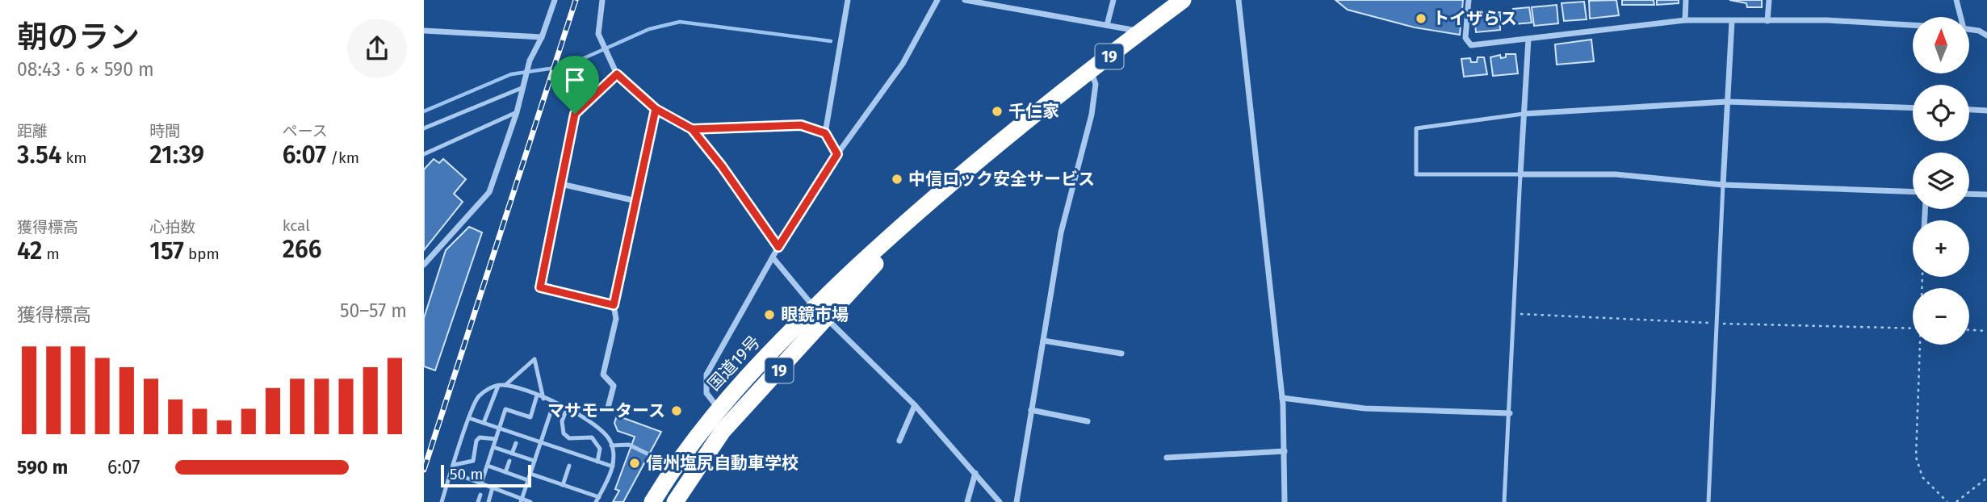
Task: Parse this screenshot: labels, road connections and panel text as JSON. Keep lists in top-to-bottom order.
{
  "streets": {
    "highway": ["19", "国道19号"]
  },
  "places": [
    "トイザらス",
    "千仁家",
    "中信ロック安全サービス",
    "眼鏡市場",
    "マサモータース",
    "信州塩尻自動車学校"
  ],
  "scale_bar": "50 m",
  "north": "top",
  "page": {
    "heading": ["朝のラン", "08:43 · 6 × 590 m"],
    "map_buttons": ["+", "−"],
    "stats": [
      ["距離", "3.54 km"],
      ["時間", "21:39"],
      ["ペース", "6:07 /km"],
      ["獲得標高", "42 m"],
      ["心拍数", "157 bpm"],
      ["kcal", "266"]
    ],
    "chart": ["獲得標高", "50–57 m"],
    "list": [
      {
        "name": "590 m",
        "note": "6:07"
      }
    ],
    "scale": "50 m"
  }
}
